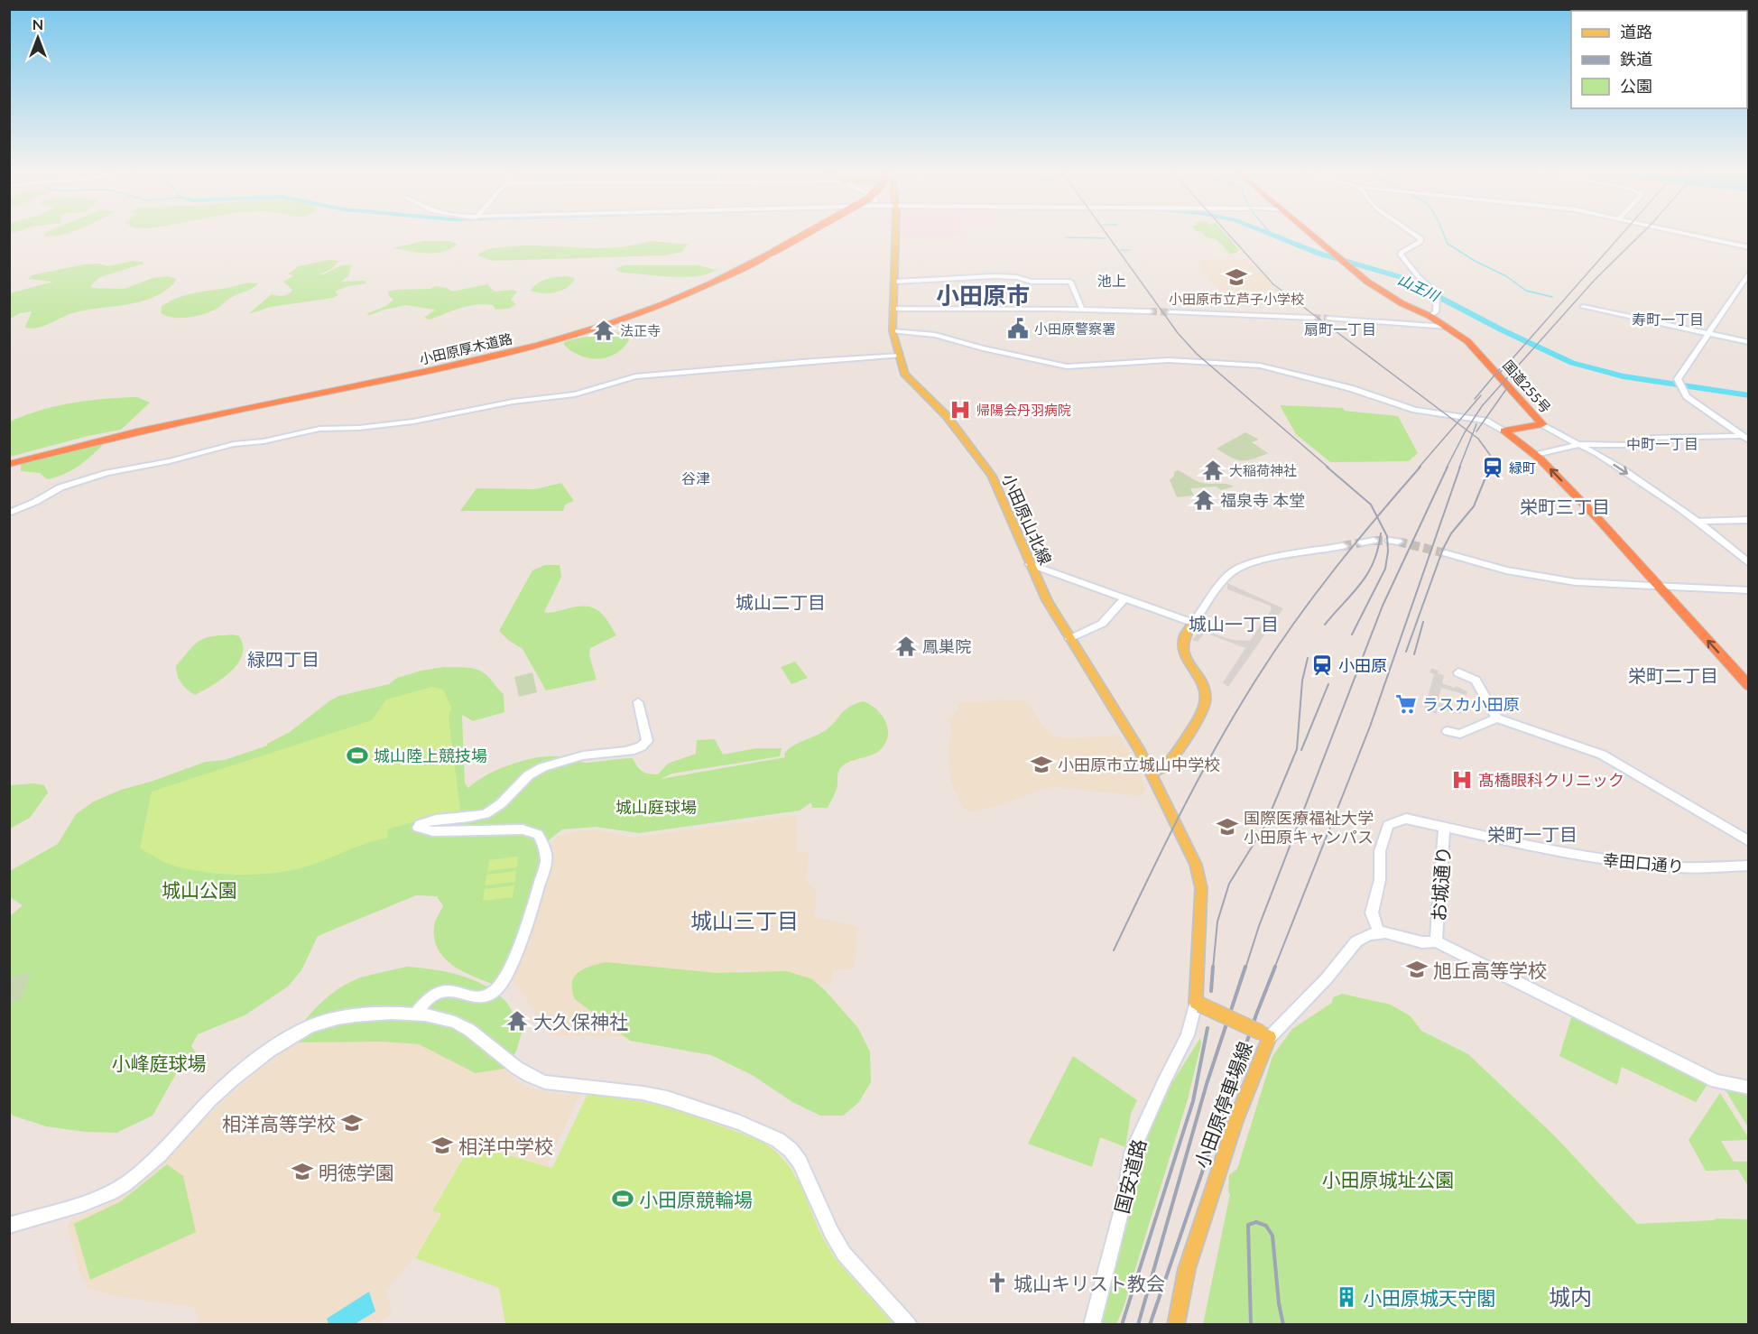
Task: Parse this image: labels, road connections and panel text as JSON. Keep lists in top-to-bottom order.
{
  "streets": {
    "highway": ["小田原厚木道路", "国道255号"],
    "main road": ["小田原山北線", "小田原停車場線"],
    "street": ["幸田口通り", "お城通り", "国安道路"]
  },
  "crossings": [
    ["幸田口通り", "お城通り"],
    ["小田原停車場線", "国安道路"]
  ],
  "districts": [
    "池上",
    "小田原市",
    "寿町一丁目",
    "扇町一丁目",
    "中町一丁目",
    "谷津",
    "栄町三丁目",
    "城山二丁目",
    "城山一丁目",
    "緑四丁目",
    "栄町二丁目",
    "栄町一丁目",
    "城山三丁目",
    "城内"
  ],
  "water": ["山王川"],
  "parks": [
    "城山庭球場",
    "城山公園",
    "小峰庭球場",
    "小田原城址公園"
  ],
  "places": {
    "school or university": [
      "小田原市立芦子小学校",
      "小田原市立城山中学校",
      "国際医療福祉大学 小田原キャンパス",
      "旭丘高等学校",
      "相洋高等学校",
      "相洋中学校",
      "明徳学園"
    ],
    "public building": ["小田原警察署"],
    "temple": [
      "法正寺",
      "大稲荷神社",
      "福泉寺 本堂",
      "鳳巣院",
      "大久保神社"
    ],
    "hospital": ["帰陽会丹羽病院", "髙橋眼科クリニック"],
    "station": ["緑町", "小田原"],
    "supermarket": ["ラスカ小田原"],
    "sports": ["城山陸上競技場", "小田原競輪場"],
    "church": ["城山キリスト教会"],
    "building": ["小田原城天守閣"]
  },
  "legend": ["道路", "鉄道", "公園"],
  "north": "top"
}
